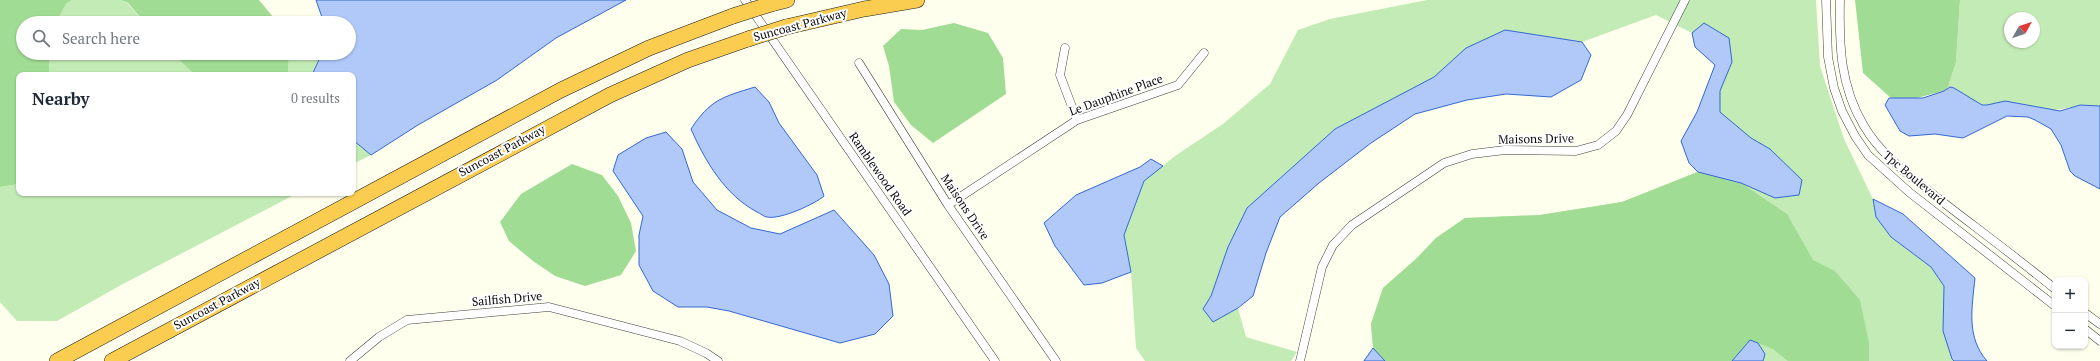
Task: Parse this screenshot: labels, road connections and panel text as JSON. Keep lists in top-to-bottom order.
{
  "streets": {
    "highway": ["Suncoast Parkway"],
    "street": [
      "Le Dauphine Place",
      "Maisons Drive",
      "Ramblewood Road",
      "Tpc Boulevard",
      "Sailfish Drive"
    ]
  },
  "crossings": [
    ["Le Dauphine Place", "Maisons Drive"]
  ],
  "north": "top right",
  "page": {
    "search": "Search here",
    "heading": ["Nearby", "0 results"],
    "map_buttons": ["+", "−"]
  }
}
